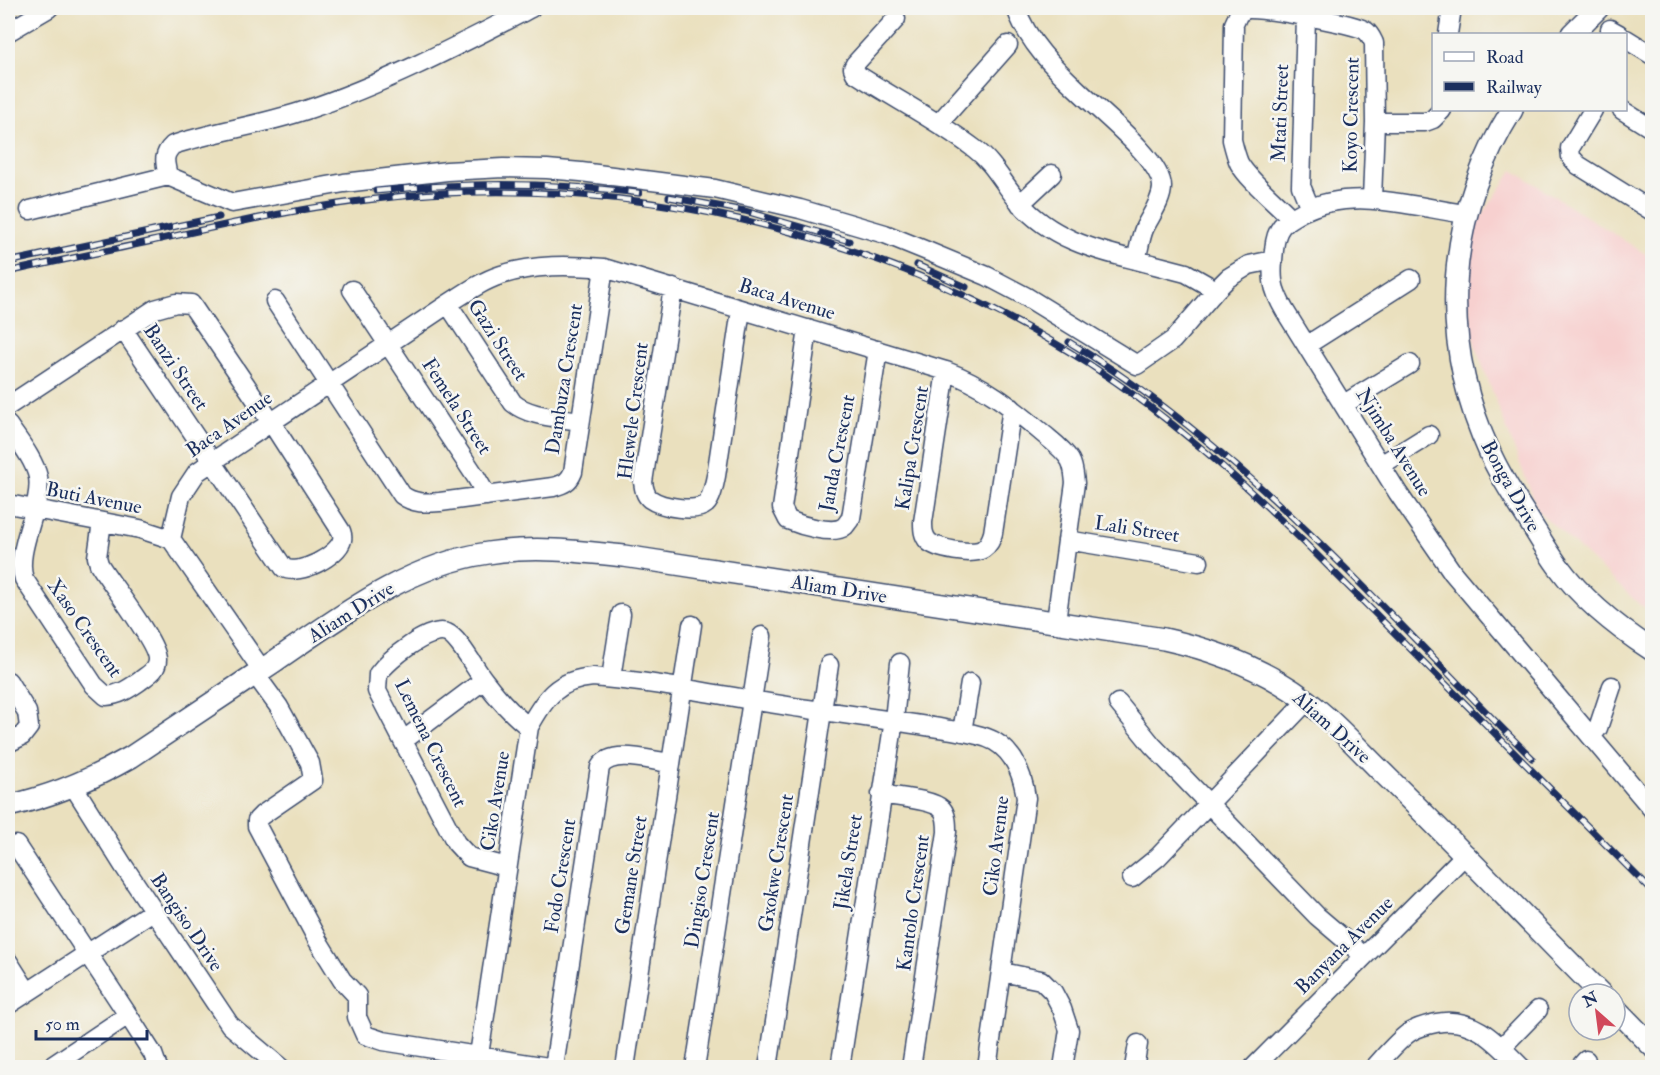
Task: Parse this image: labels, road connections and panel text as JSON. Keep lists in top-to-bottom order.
{
  "streets": {
    "street": [
      "Mtati Street",
      "Koyo Crescent",
      "Baca Avenue",
      "Gazi Street",
      "Banzi Street",
      "Dambuza Crescent",
      "Femela Street",
      "Hlewele Crescent",
      "Njimba Avenue",
      "Kalipa Crescent",
      "Janda Crescent",
      "Bonga Drive",
      "Buti Avenue",
      "Lali Street",
      "Aliam Drive",
      "Xaso Crescent",
      "Lemena Crescent",
      "Ciko Avenue",
      "Jikela Street",
      "Gxokwe Crescent",
      "Gemane Street",
      "Fodo Crescent",
      "Dingiso Crescent",
      "Kantolo Crescent",
      "Bangiso Drive",
      "Banyana Avenue"
    ]
  },
  "crossings": [
    ["Mtati Street", "Koyo Crescent"],
    ["Mtati Street", "Njimba Avenue"],
    ["Koyo Crescent", "Njimba Avenue"],
    ["Baca Avenue", "Gazi Street"],
    ["Baca Avenue", "Banzi Street"],
    ["Baca Avenue", "Dambuza Crescent"],
    ["Baca Avenue", "Femela Street"],
    ["Baca Avenue", "Hlewele Crescent"],
    ["Baca Avenue", "Kalipa Crescent"],
    ["Baca Avenue", "Janda Crescent"],
    ["Baca Avenue", "Buti Avenue"],
    ["Baca Avenue", "Lali Street"],
    ["Baca Avenue", "Aliam Drive"],
    ["Gazi Street", "Dambuza Crescent"],
    ["Dambuza Crescent", "Femela Street"],
    ["Njimba Avenue", "Bonga Drive"],
    ["Buti Avenue", "Xaso Crescent"],
    ["Aliam Drive", "Bangiso Drive"],
    ["Aliam Drive", "Banyana Avenue"],
    ["Lemena Crescent", "Ciko Avenue"],
    ["Ciko Avenue", "Jikela Street"],
    ["Ciko Avenue", "Gxokwe Crescent"],
    ["Ciko Avenue", "Gemane Street"],
    ["Ciko Avenue", "Dingiso Crescent"],
    ["Jikela Street", "Kantolo Crescent"],
    ["Gemane Street", "Fodo Crescent"]
  ],
  "legend": ["Road", "Railway"],
  "scale_bar": "50 m",
  "north": "top left"
}
